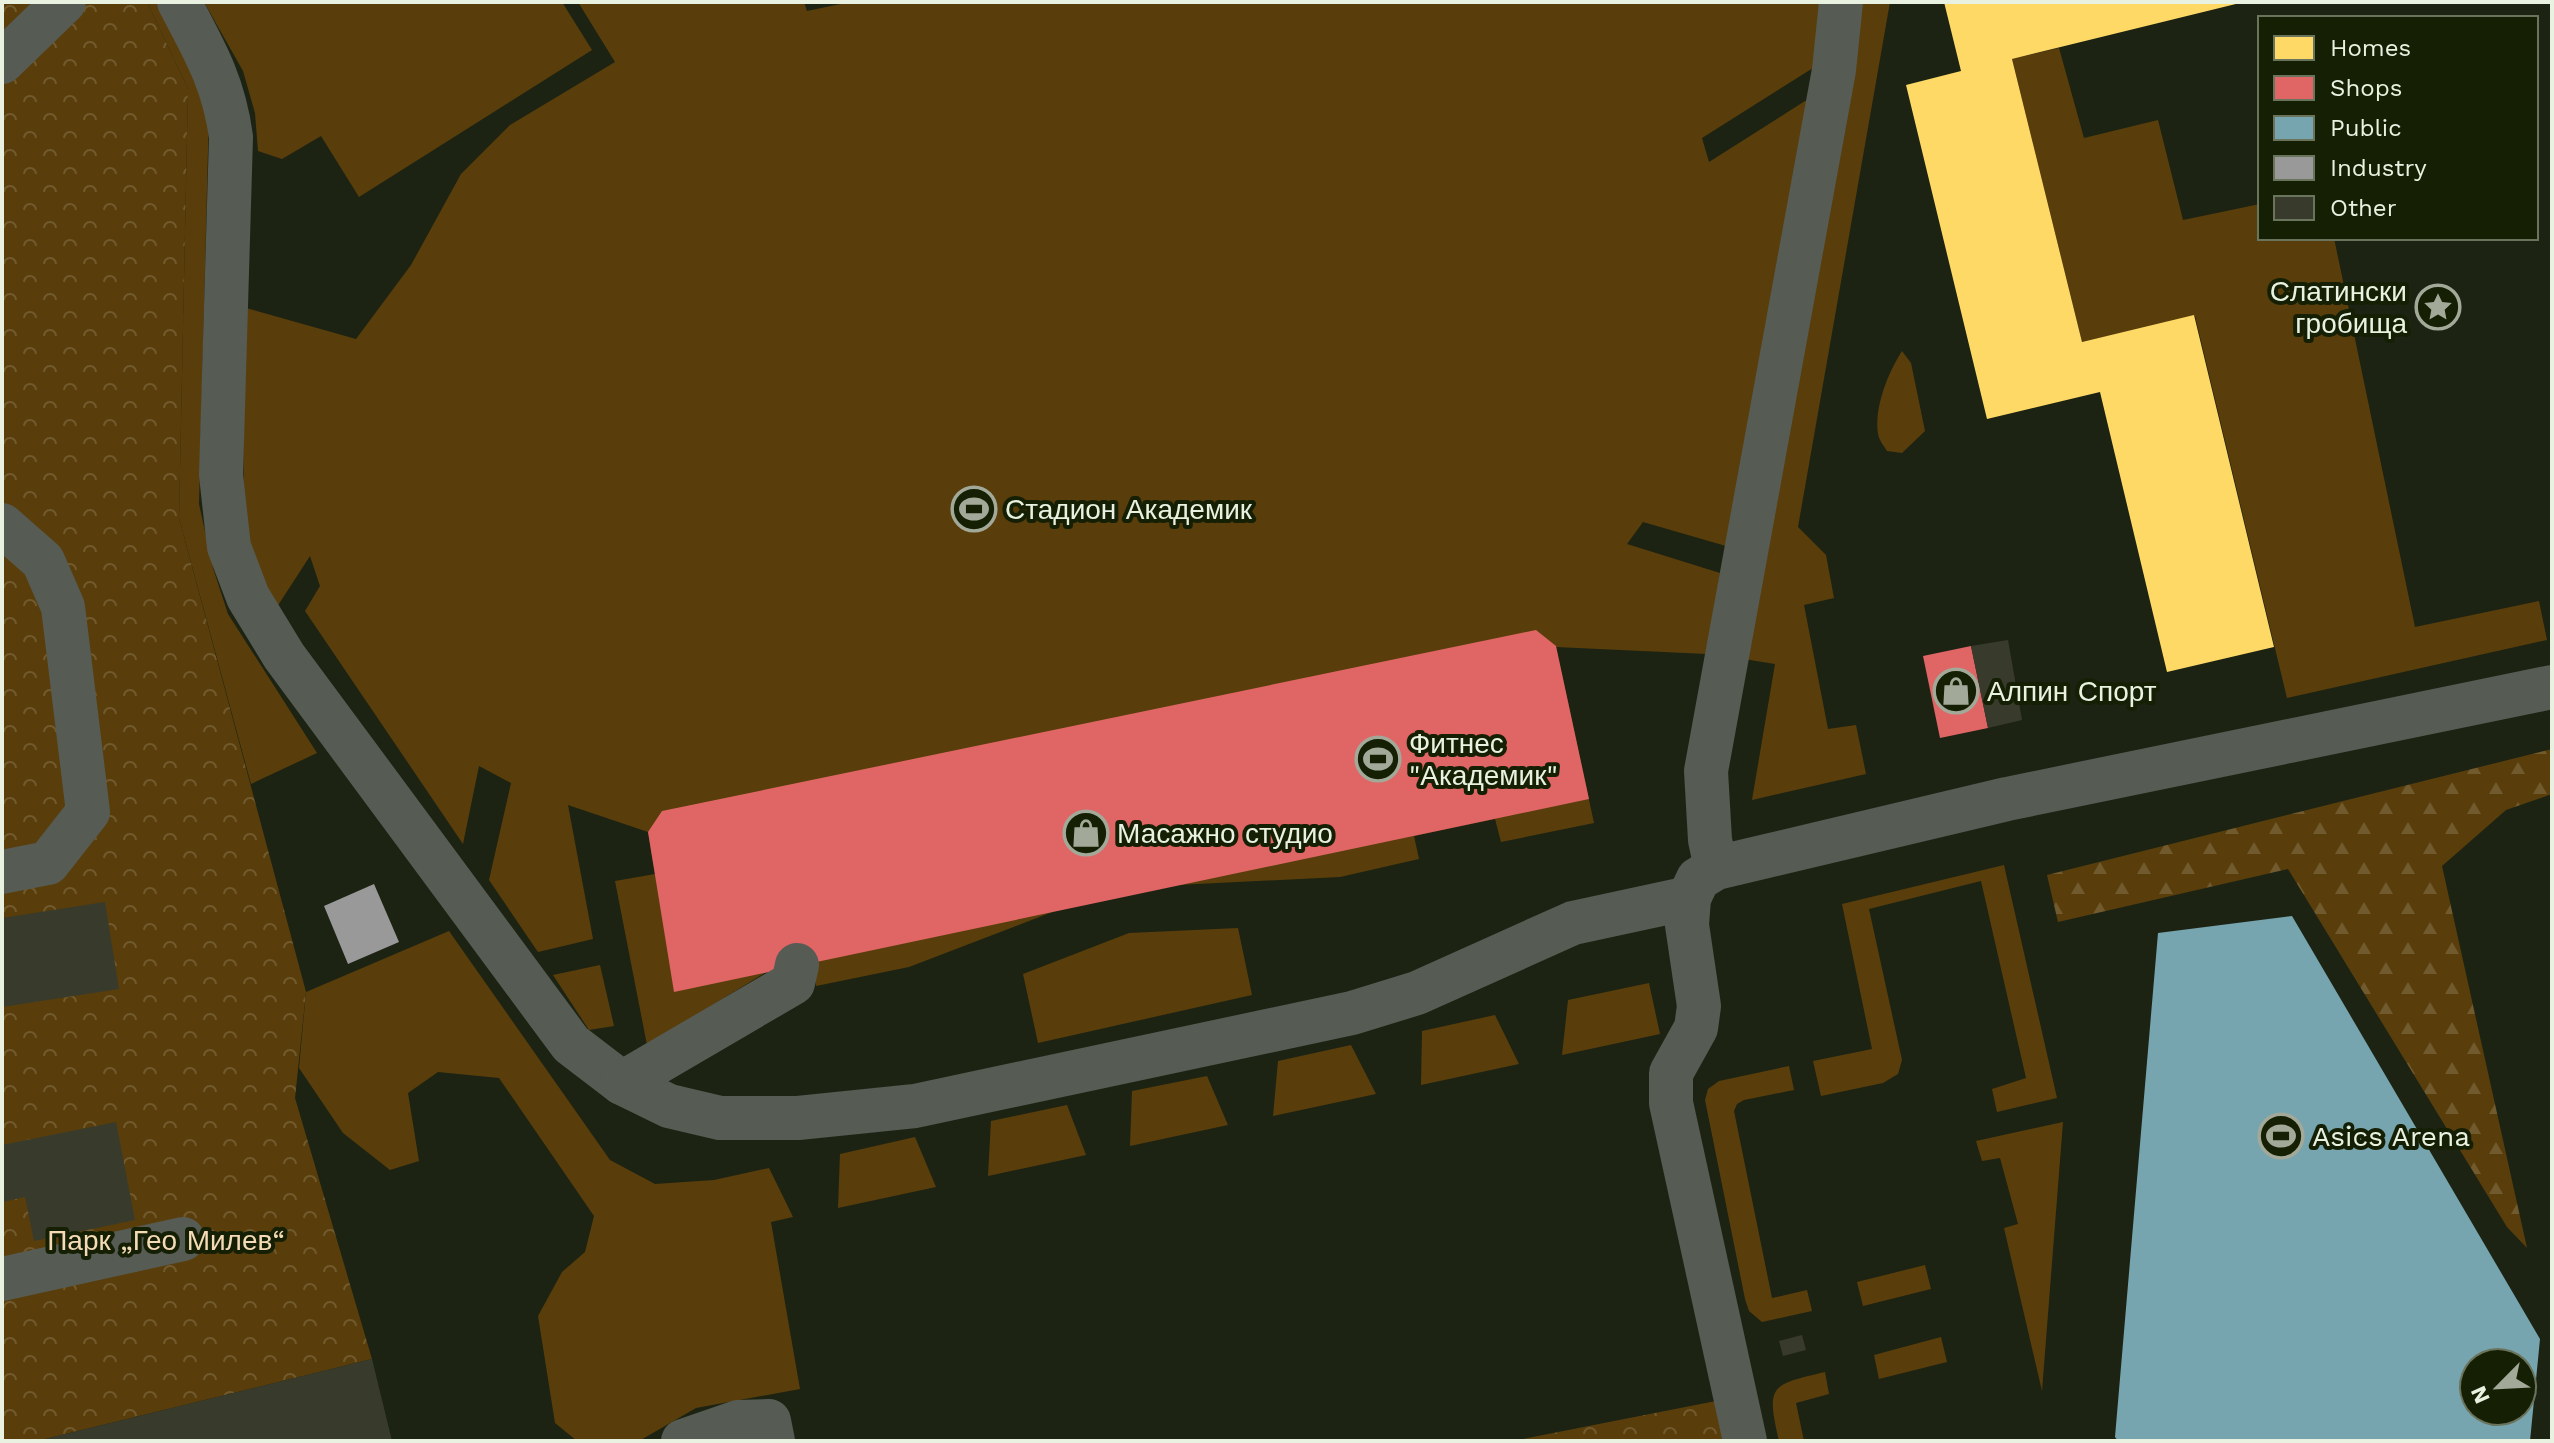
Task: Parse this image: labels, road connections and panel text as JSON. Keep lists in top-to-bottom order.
{
  "parks": ["Парк „Гео Милев“"],
  "places": {
    "place": ["Слатински гробища"],
    "sports": ["Стадион Академик", "Фитнес \"Академик\"", "Asics Arena"],
    "shop": ["Алпин Спорт", "Масажно студио"]
  },
  "legend": [
    "Homes",
    "Shops",
    "Public",
    "Industry",
    "Other"
  ],
  "north": "bottom left"
}
